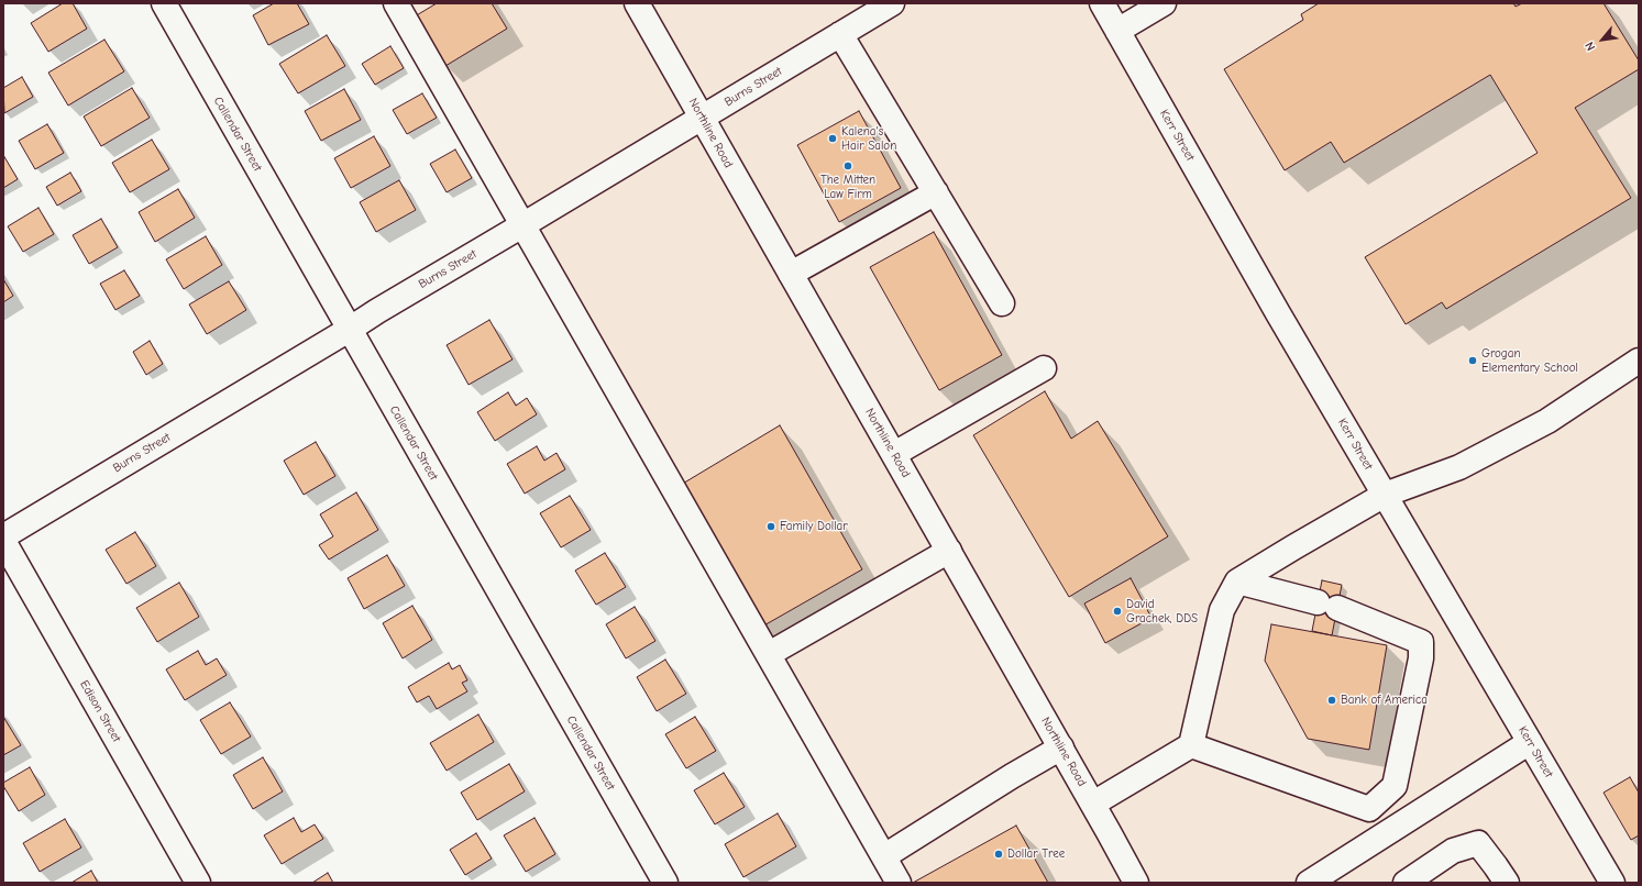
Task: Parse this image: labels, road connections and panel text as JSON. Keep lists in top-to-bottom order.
{
  "streets": {
    "street": [
      "Burns Street",
      "Northline Road",
      "Callendar Street",
      "Kerr Street",
      "Edison Street"
    ]
  },
  "crossings": [
    ["Burns Street", "Northline Road"],
    ["Burns Street", "Callendar Street"]
  ],
  "places": [
    "Kalena's Hair Salon",
    "The Mitten Law Firm",
    "Grogan Elementary School",
    "Family Dollar",
    "David Grachek, DDS",
    "Bank of America",
    "Dollar Tree"
  ],
  "north": "bottom left"
}
